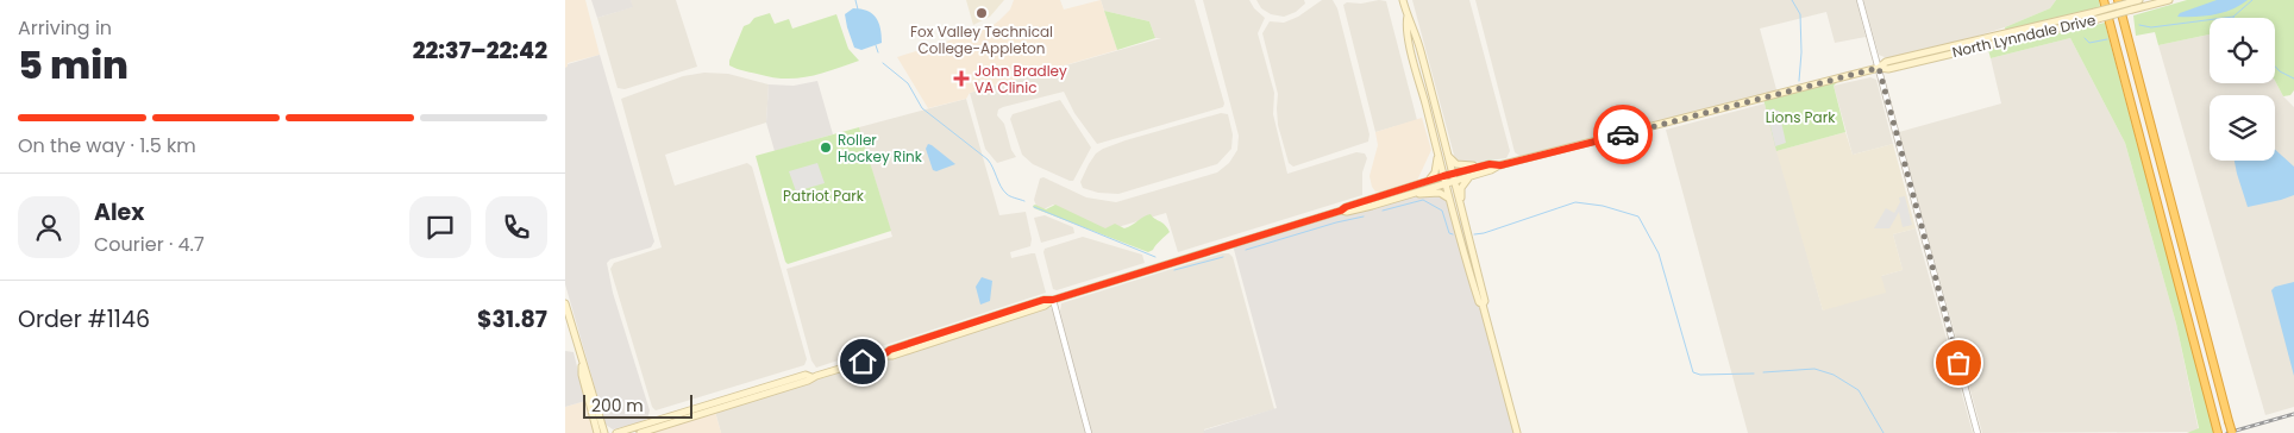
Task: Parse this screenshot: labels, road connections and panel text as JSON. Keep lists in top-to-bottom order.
{
  "streets": {
    "main road": ["North Lynndale Drive"]
  },
  "parks": ["Lions Park", "Patriot Park"],
  "places": {
    "other": ["Fox Valley Technical College-Appleton", "Roller Hockey Rink"],
    "health": ["John Bradley VA Clinic"]
  },
  "scale_bar": "200 m",
  "page": {
    "heading": ["5 min", "Arriving in", "22:37–22:42"],
    "panel": [
      "Alex",
      "Courier · 4.7",
      "Order #1146",
      "$31.87"
    ],
    "bar": "On the way · 1.5 km",
    "scale": "200 m"
  }
}
